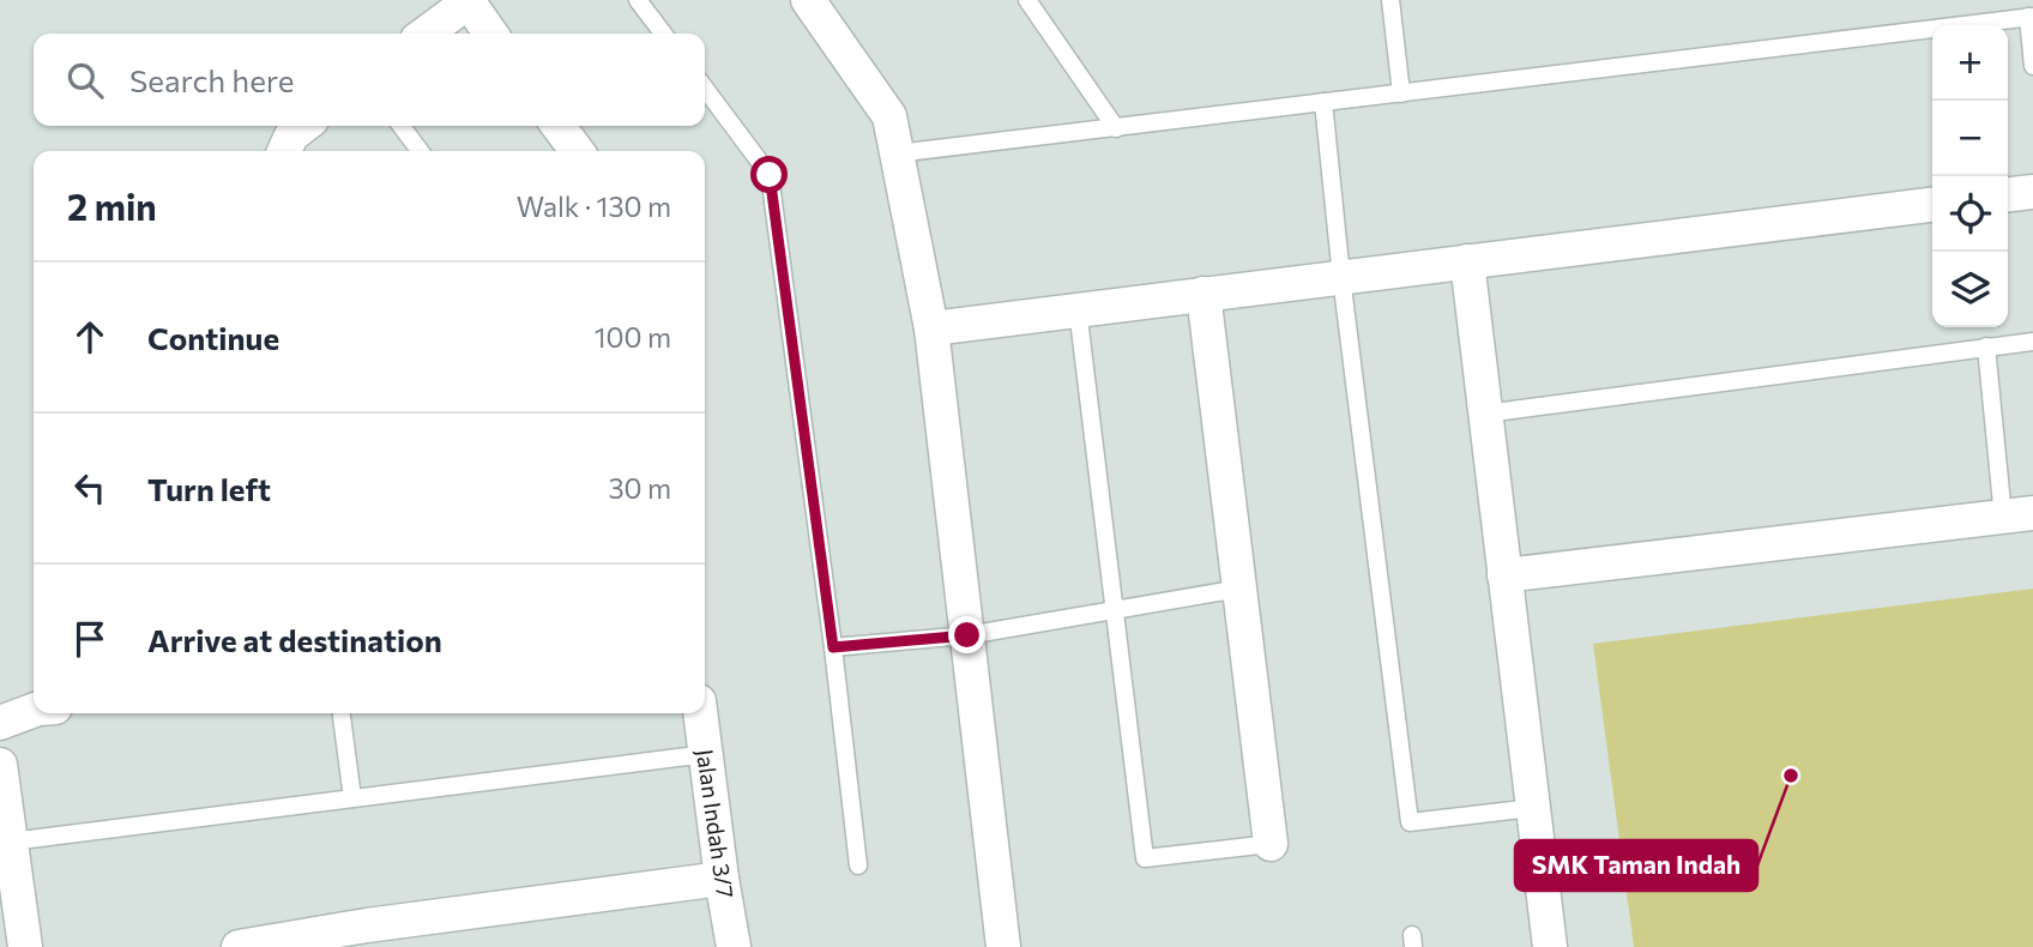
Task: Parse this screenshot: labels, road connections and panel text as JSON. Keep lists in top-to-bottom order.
{
  "streets": {
    "street": ["Jalan Indah 3/7"]
  },
  "places": ["SMK Taman Indah"],
  "page": {
    "map_buttons": ["+", "−"],
    "search": "Search here",
    "heading": ["2 min", "Walk · 130 m"],
    "list": [
      ["Continue", "100 m"],
      ["Turn left", "30 m"],
      "Arrive at destination"
    ]
  }
}
